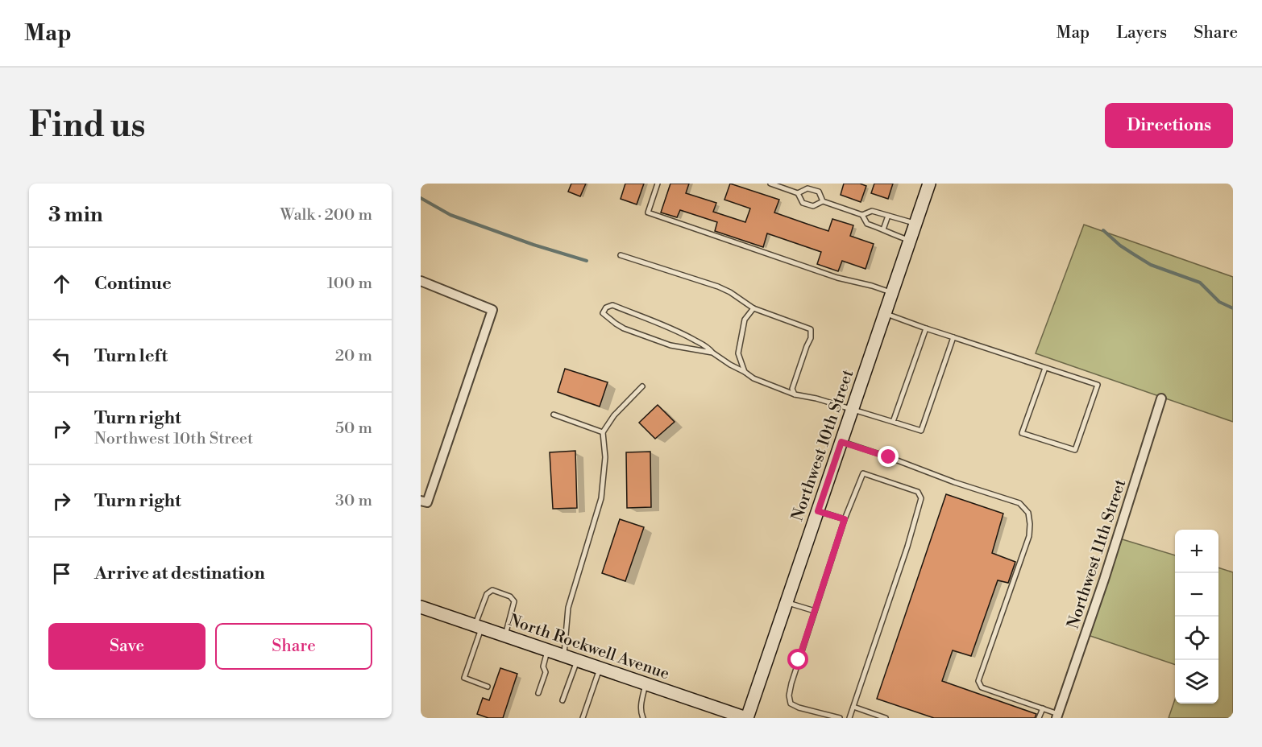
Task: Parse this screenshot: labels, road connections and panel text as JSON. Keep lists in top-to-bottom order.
{
  "streets": {
    "main road": ["Northwest 10th Street", "North Rockwell Avenue"],
    "street": ["Northwest 11th Street"]
  },
  "crossings": [
    ["Northwest 10th Street", "North Rockwell Avenue"]
  ],
  "page": {
    "header": "Map",
    "nav": ["Map", "Layers", "Share"],
    "buttons": [
      "Directions",
      ["Save", "Share"]
    ],
    "title": "Find us",
    "heading": ["3 min", "Walk · 200 m"],
    "list": [
      ["Continue", "100 m"],
      ["Turn left", "20 m"],
      ["Turn right", "Northwest 10th Street", "50 m"],
      ["Turn right", "30 m"],
      "Arrive at destination"
    ],
    "map_buttons": ["+", "−"]
  }
}
